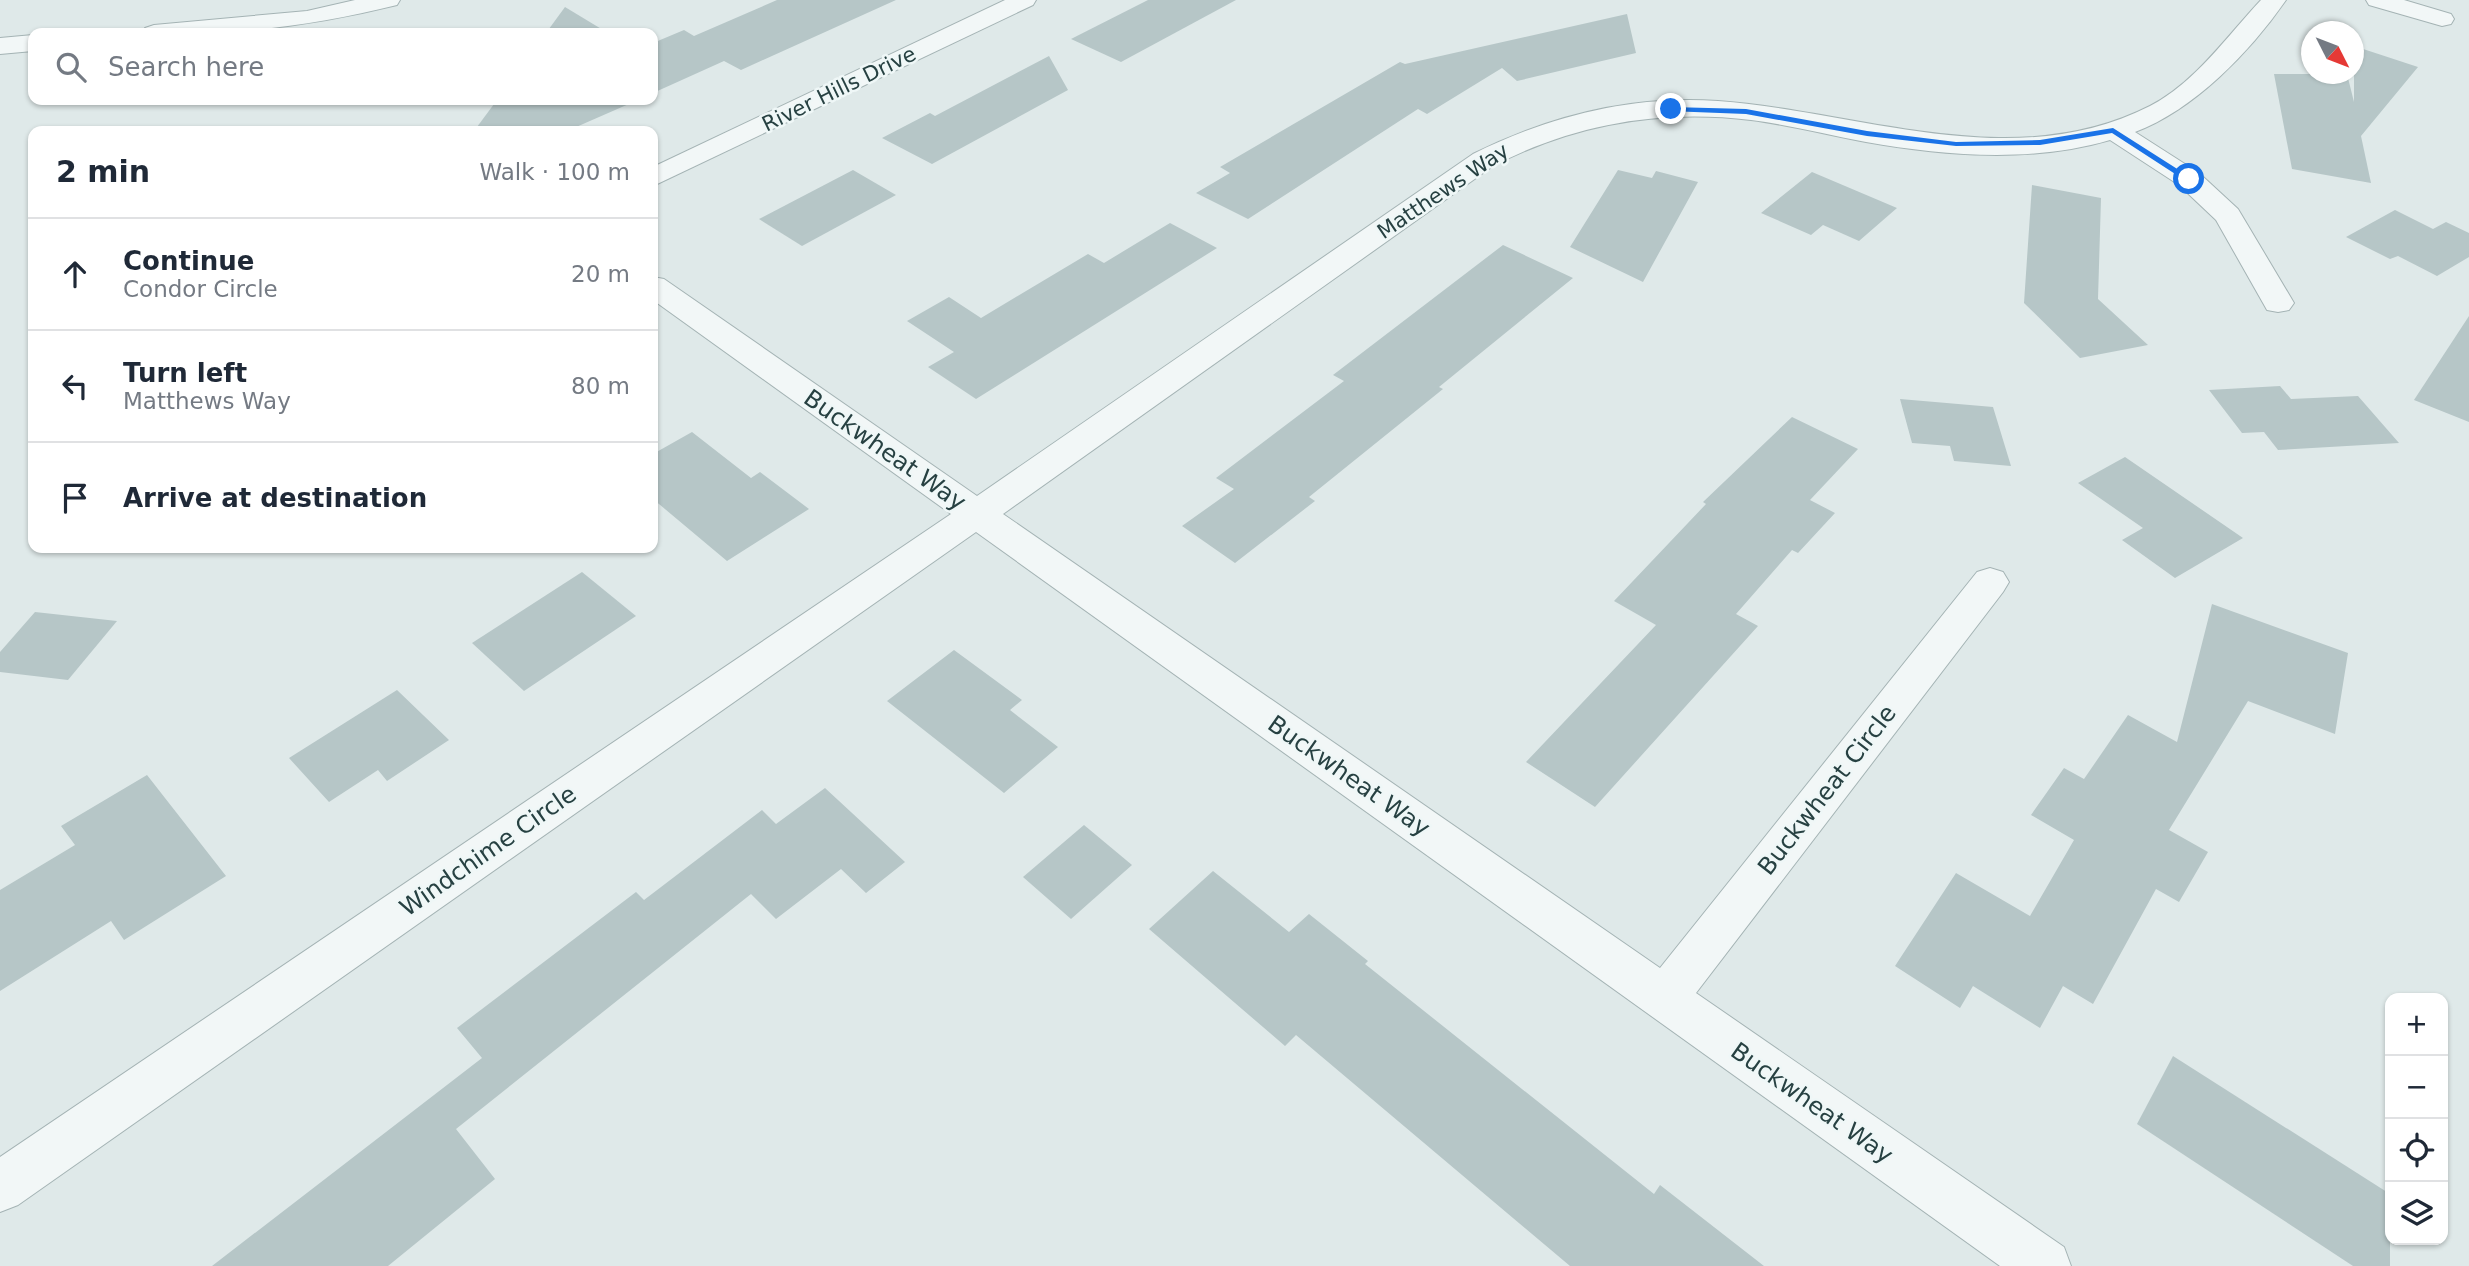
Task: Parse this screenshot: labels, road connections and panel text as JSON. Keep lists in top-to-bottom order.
{
  "streets": {
    "street": [
      "River Hills Drive",
      "Matthews Way",
      "Buckwheat Way",
      "Buckwheat Circle",
      "Windchime Circle"
    ]
  },
  "crossings": [
    ["Matthews Way", "Buckwheat Way"],
    ["Matthews Way", "Windchime Circle"],
    ["Buckwheat Way", "Buckwheat Circle"],
    ["Buckwheat Way", "Windchime Circle"]
  ],
  "north": "bottom right",
  "page": {
    "search": "Search here",
    "heading": ["2 min", "Walk · 100 m"],
    "list": [
      ["Continue", "Condor Circle", "20 m"],
      ["Turn left", "Matthews Way", "80 m"],
      "Arrive at destination"
    ],
    "map_buttons": ["+", "−"]
  }
}
